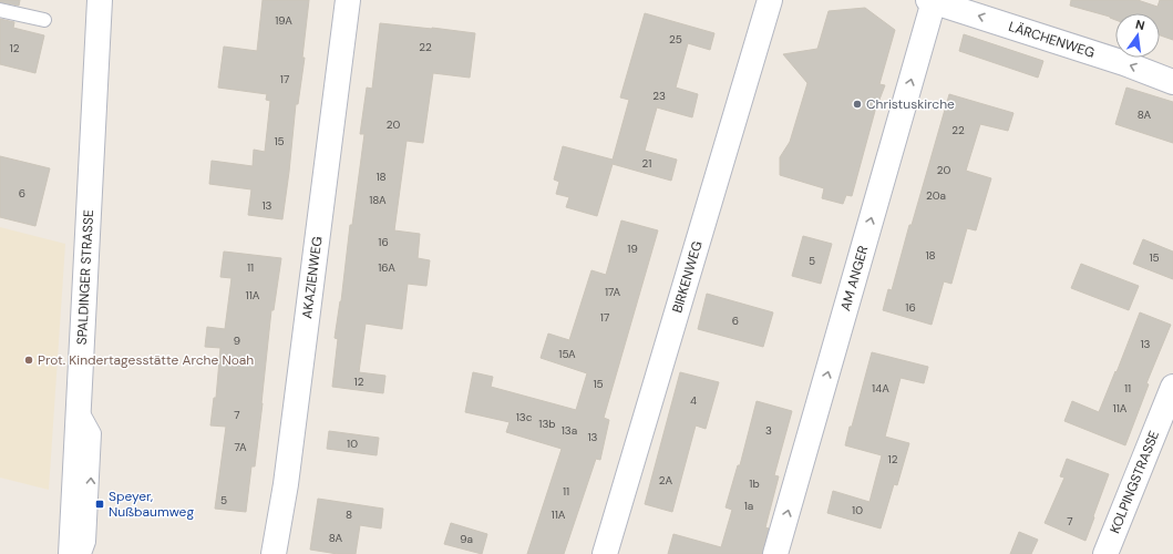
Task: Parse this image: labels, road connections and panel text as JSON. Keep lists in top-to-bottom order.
{
  "streets": {
    "street": [
      "LÄRCHENWEG",
      "SPALDINGER STRASSE",
      "AKAZIENWEG",
      "BIRKENWEG",
      "AM ANGER",
      "KOLPINGSTRASSE"
    ]
  },
  "crossings": [
    ["LÄRCHENWEG", "AM ANGER"]
  ],
  "one_way": ["LÄRCHENWEG", "AM ANGER"],
  "places": {
    "other": ["Christuskirche", "Prot. Kindertagesstätte Arche Noah"],
    "transit": ["Speyer, Nußbaumweg"]
  },
  "house_numbers": [
    "19A",
    "25",
    "22",
    "12",
    "17",
    "23",
    "8A",
    "20",
    "22",
    "15",
    "21",
    "20",
    "18",
    "6",
    "20a",
    "18A",
    "13",
    "16",
    "19",
    "18",
    "15",
    "5",
    "11",
    "16A",
    "17A",
    "11A",
    "16",
    "17",
    "6",
    "9",
    "13",
    "15A",
    "12",
    "15",
    "14A",
    "11",
    "4",
    "11A",
    "7",
    "13c",
    "13b",
    "13a",
    "3",
    "13",
    "10",
    "7A",
    "12",
    "2A",
    "1b",
    "11",
    "5",
    "1a",
    "10",
    "8",
    "11A",
    "7",
    "8A",
    "9a"
  ],
  "north": "top"
}
